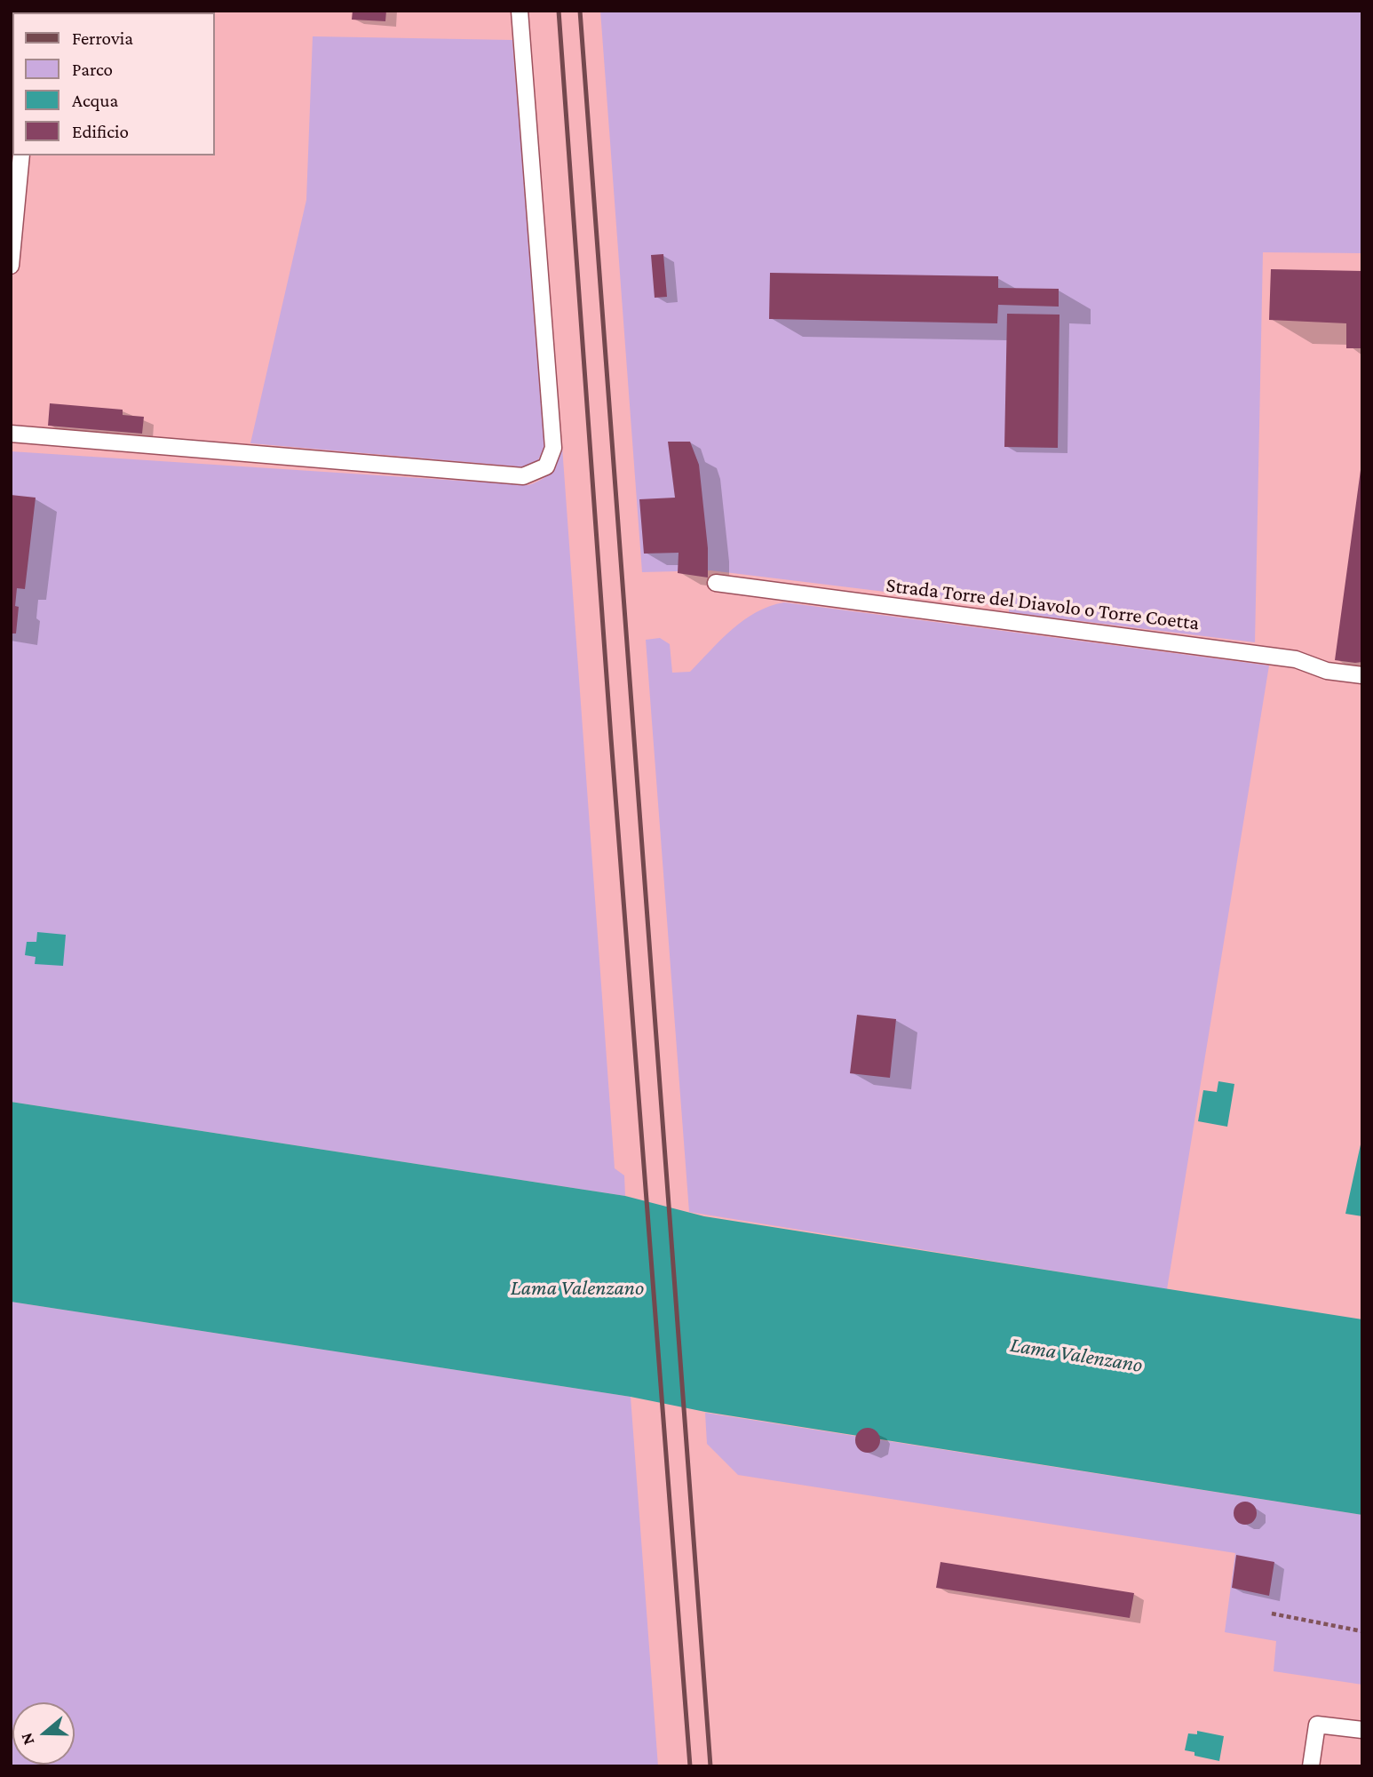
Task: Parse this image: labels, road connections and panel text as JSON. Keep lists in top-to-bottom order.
{
  "streets": {
    "lane": ["Strada Torre del Diavolo o Torre Coetta"]
  },
  "water": ["Lama Valenzano"],
  "legend": [
    "Ferrovia",
    "Parco",
    "Acqua",
    "Edificio"
  ],
  "north": "left"
}
